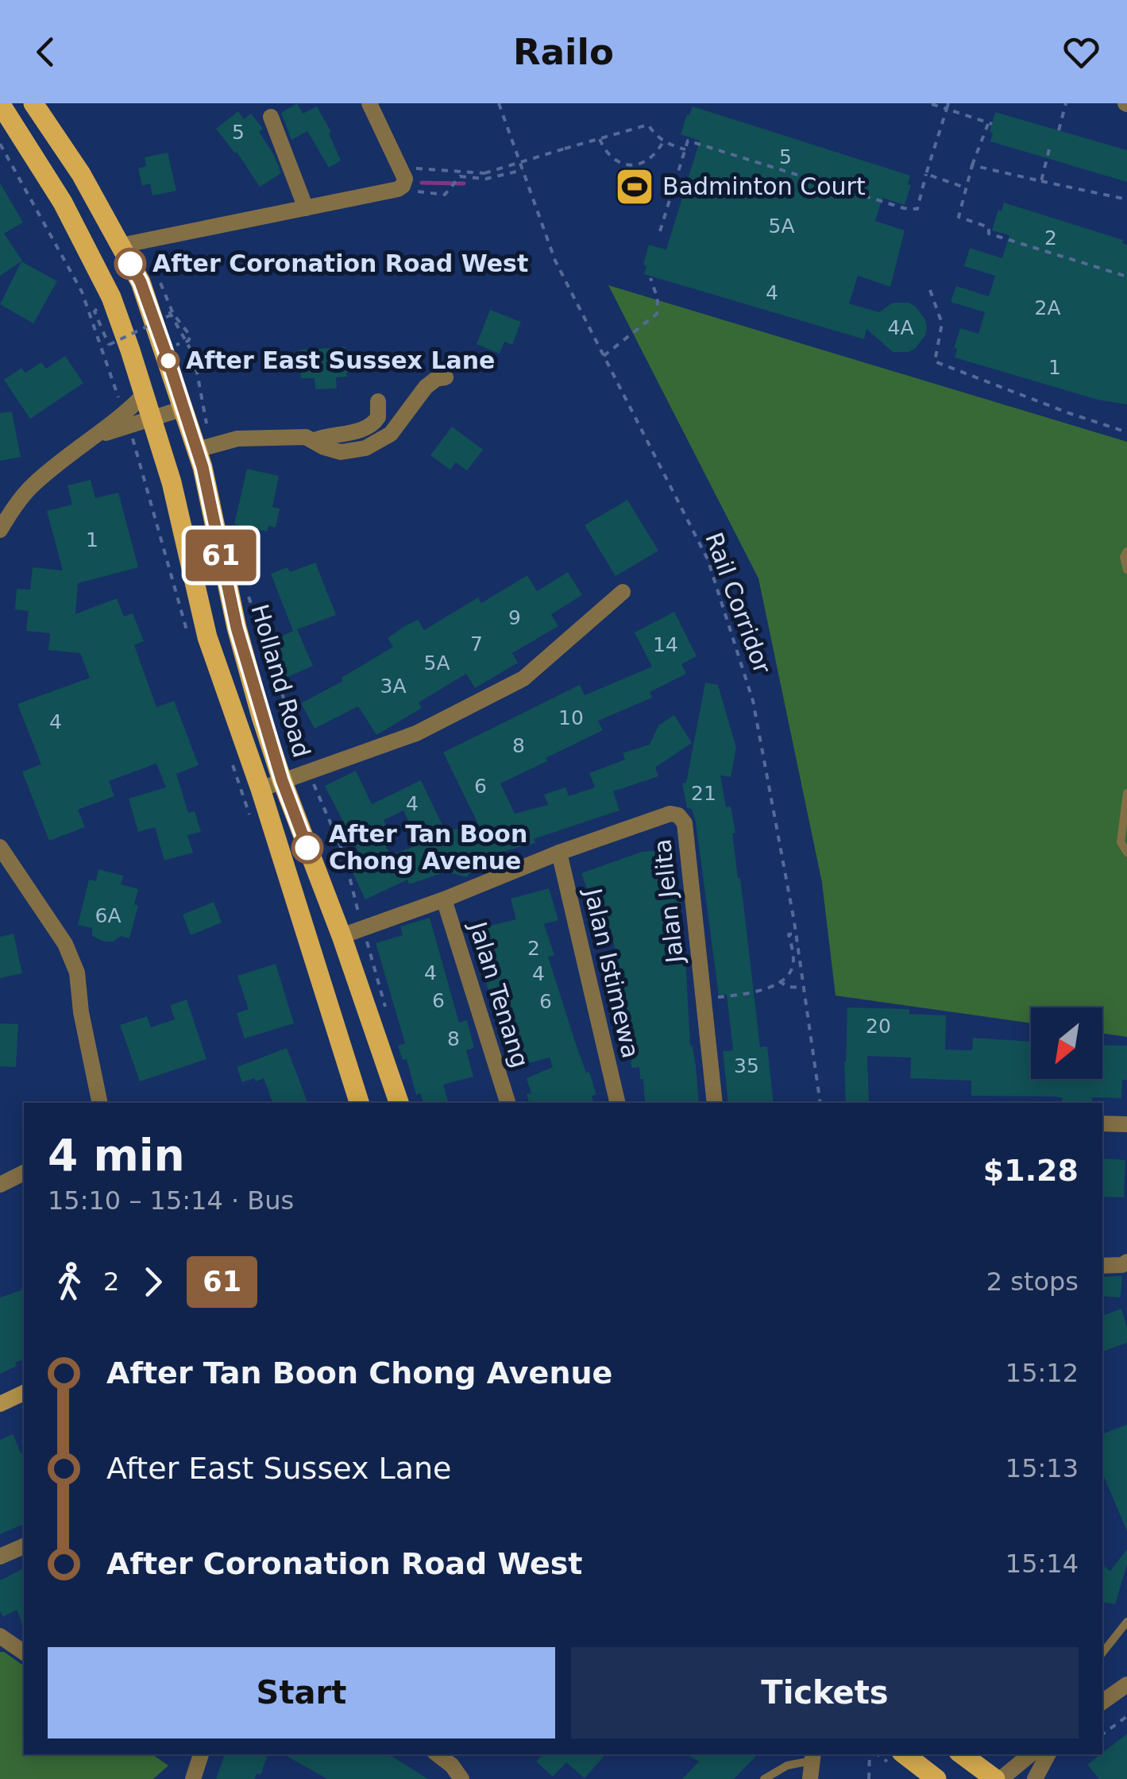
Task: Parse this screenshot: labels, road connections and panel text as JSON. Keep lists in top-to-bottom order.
{
  "streets": {
    "main road": ["Holland Road"],
    "street": ["Jalan Jelita", "Jalan Istimewa", "Jalan Tenang"],
    "path": ["Rail Corridor"]
  },
  "crossings": [
    ["Holland Road", "Jalan Jelita"],
    ["Jalan Jelita", "Jalan Istimewa"],
    ["Jalan Jelita", "Jalan Tenang"]
  ],
  "places": {
    "sports": ["Badminton Court"],
    "other": ["After Coronation Road West", "After East Sussex Lane", "After Tan Boon Chong Avenue"]
  },
  "lines": ["bus line 61"],
  "house_numbers": [
    "5",
    "5",
    "5A",
    "2",
    "4",
    "2A",
    "4A",
    "1",
    "1",
    "9",
    "7",
    "14",
    "5A",
    "3A",
    "10",
    "4",
    "8",
    "6",
    "21",
    "4",
    "6A",
    "2",
    "4",
    "4",
    "6",
    "6",
    "20",
    "8",
    "35"
  ],
  "north": "bottom left",
  "page": {
    "header": "Railo",
    "on_map": "61",
    "heading": ["4 min", "15:10 – 15:14 · Bus", "$1.28"],
    "legs": ["2", "61", "2 stops"],
    "list": [
      {
        "name": "After Tan Boon Chong Avenue",
        "value": "15:12"
      },
      {
        "name": "After East Sussex Lane",
        "value": "15:13"
      },
      {
        "name": "After Coronation Road West",
        "value": "15:14"
      }
    ],
    "buttons": ["Start", "Tickets"]
  }
}
